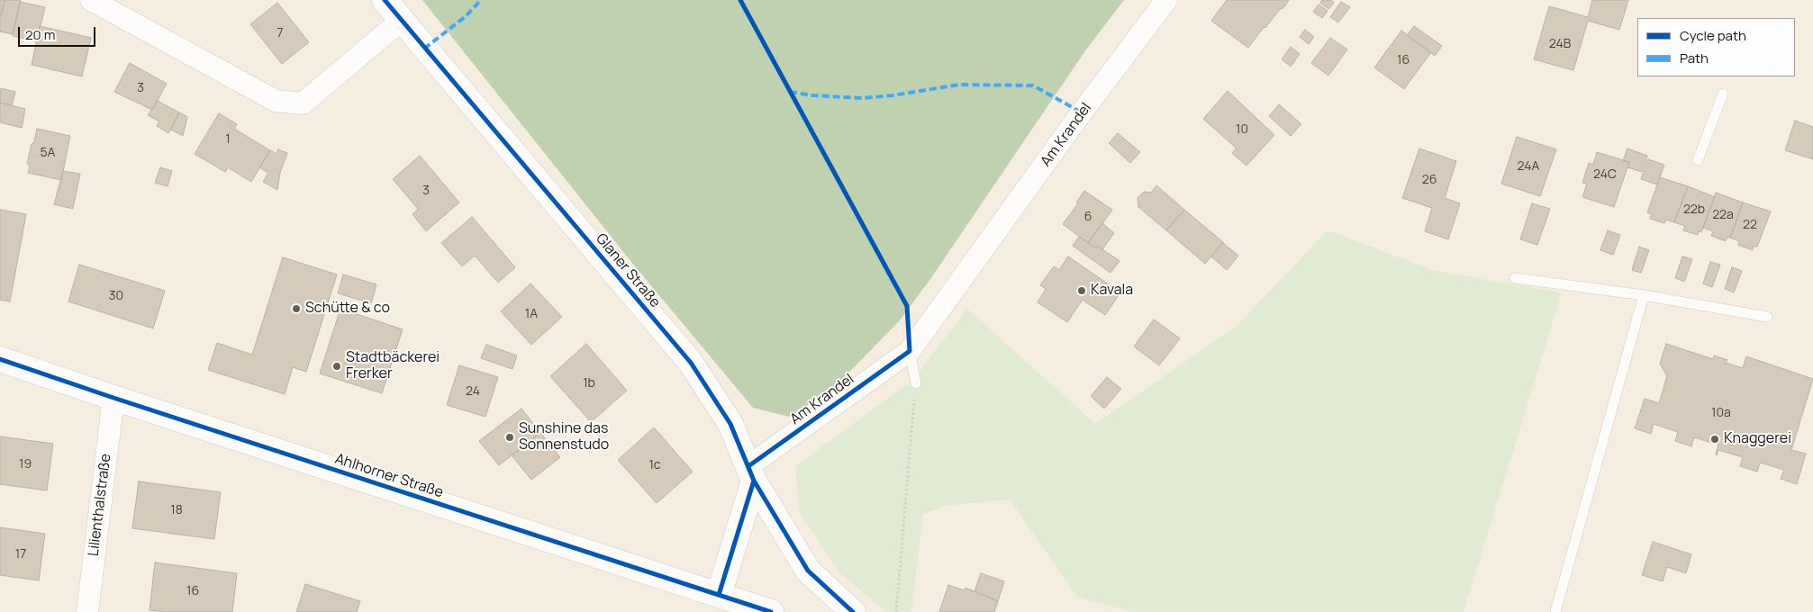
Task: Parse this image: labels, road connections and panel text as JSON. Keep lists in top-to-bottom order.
{
  "streets": {
    "street": [
      "Am Krandel",
      "Glaner Straße",
      "Ahlhorner Straße",
      "Lilienthalstraße"
    ]
  },
  "crossings": [
    ["Am Krandel", "Glaner Straße"],
    ["Ahlhorner Straße", "Lilienthalstraße"]
  ],
  "places": [
    "Kavala",
    "Schütte & co",
    "Stadtbäckerei Frerker",
    "Sunshine das Sonnenstudo",
    "Knaggerei"
  ],
  "house_numbers": [
    "7",
    "24B",
    "16",
    "3",
    "10",
    "1",
    "5A",
    "24A",
    "24C",
    "26",
    "3",
    "22b",
    "22a",
    "6",
    "22",
    "30",
    "1A",
    "1b",
    "24",
    "10a",
    "19",
    "1c",
    "18",
    "17",
    "16"
  ],
  "legend": ["Cycle path", "Path"],
  "scale_bar": "20 m"
}
